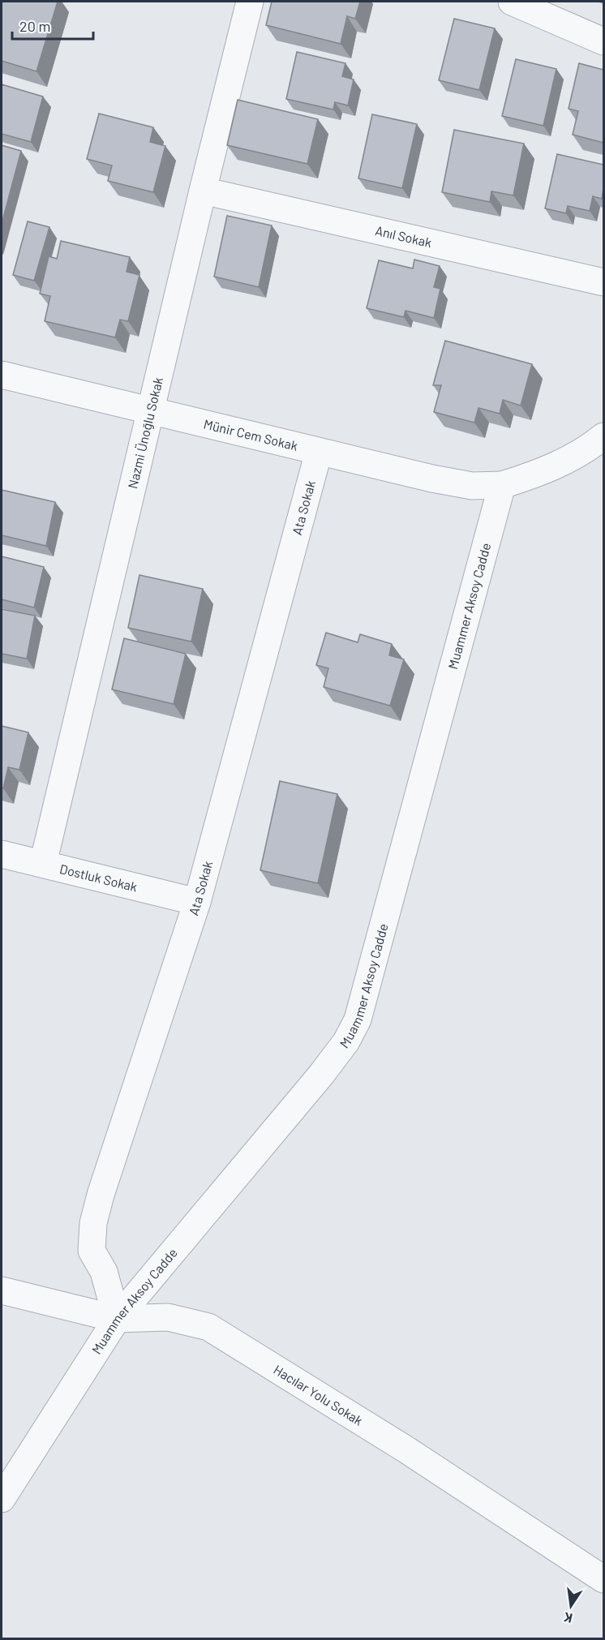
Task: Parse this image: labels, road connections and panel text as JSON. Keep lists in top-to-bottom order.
{
  "streets": {
    "street": [
      "Anıl Sokak",
      "Nazmi Ünoğlu Sokak",
      "Münir Cem Sokak",
      "Ata Sokak",
      "Muammer Aksoy Cadde",
      "Dostluk Sokak",
      "Hacılar Yolu Sokak"
    ]
  },
  "crossings": [
    ["Anıl Sokak", "Nazmi Ünoğlu Sokak"],
    ["Nazmi Ünoğlu Sokak", "Münir Cem Sokak"],
    ["Nazmi Ünoğlu Sokak", "Dostluk Sokak"],
    ["Münir Cem Sokak", "Ata Sokak"],
    ["Münir Cem Sokak", "Muammer Aksoy Cadde"],
    ["Ata Sokak", "Muammer Aksoy Cadde"],
    ["Ata Sokak", "Dostluk Sokak"],
    ["Ata Sokak", "Hacılar Yolu Sokak"],
    ["Muammer Aksoy Cadde", "Hacılar Yolu Sokak"]
  ],
  "scale_bar": "20 m",
  "north": "bottom"
}
